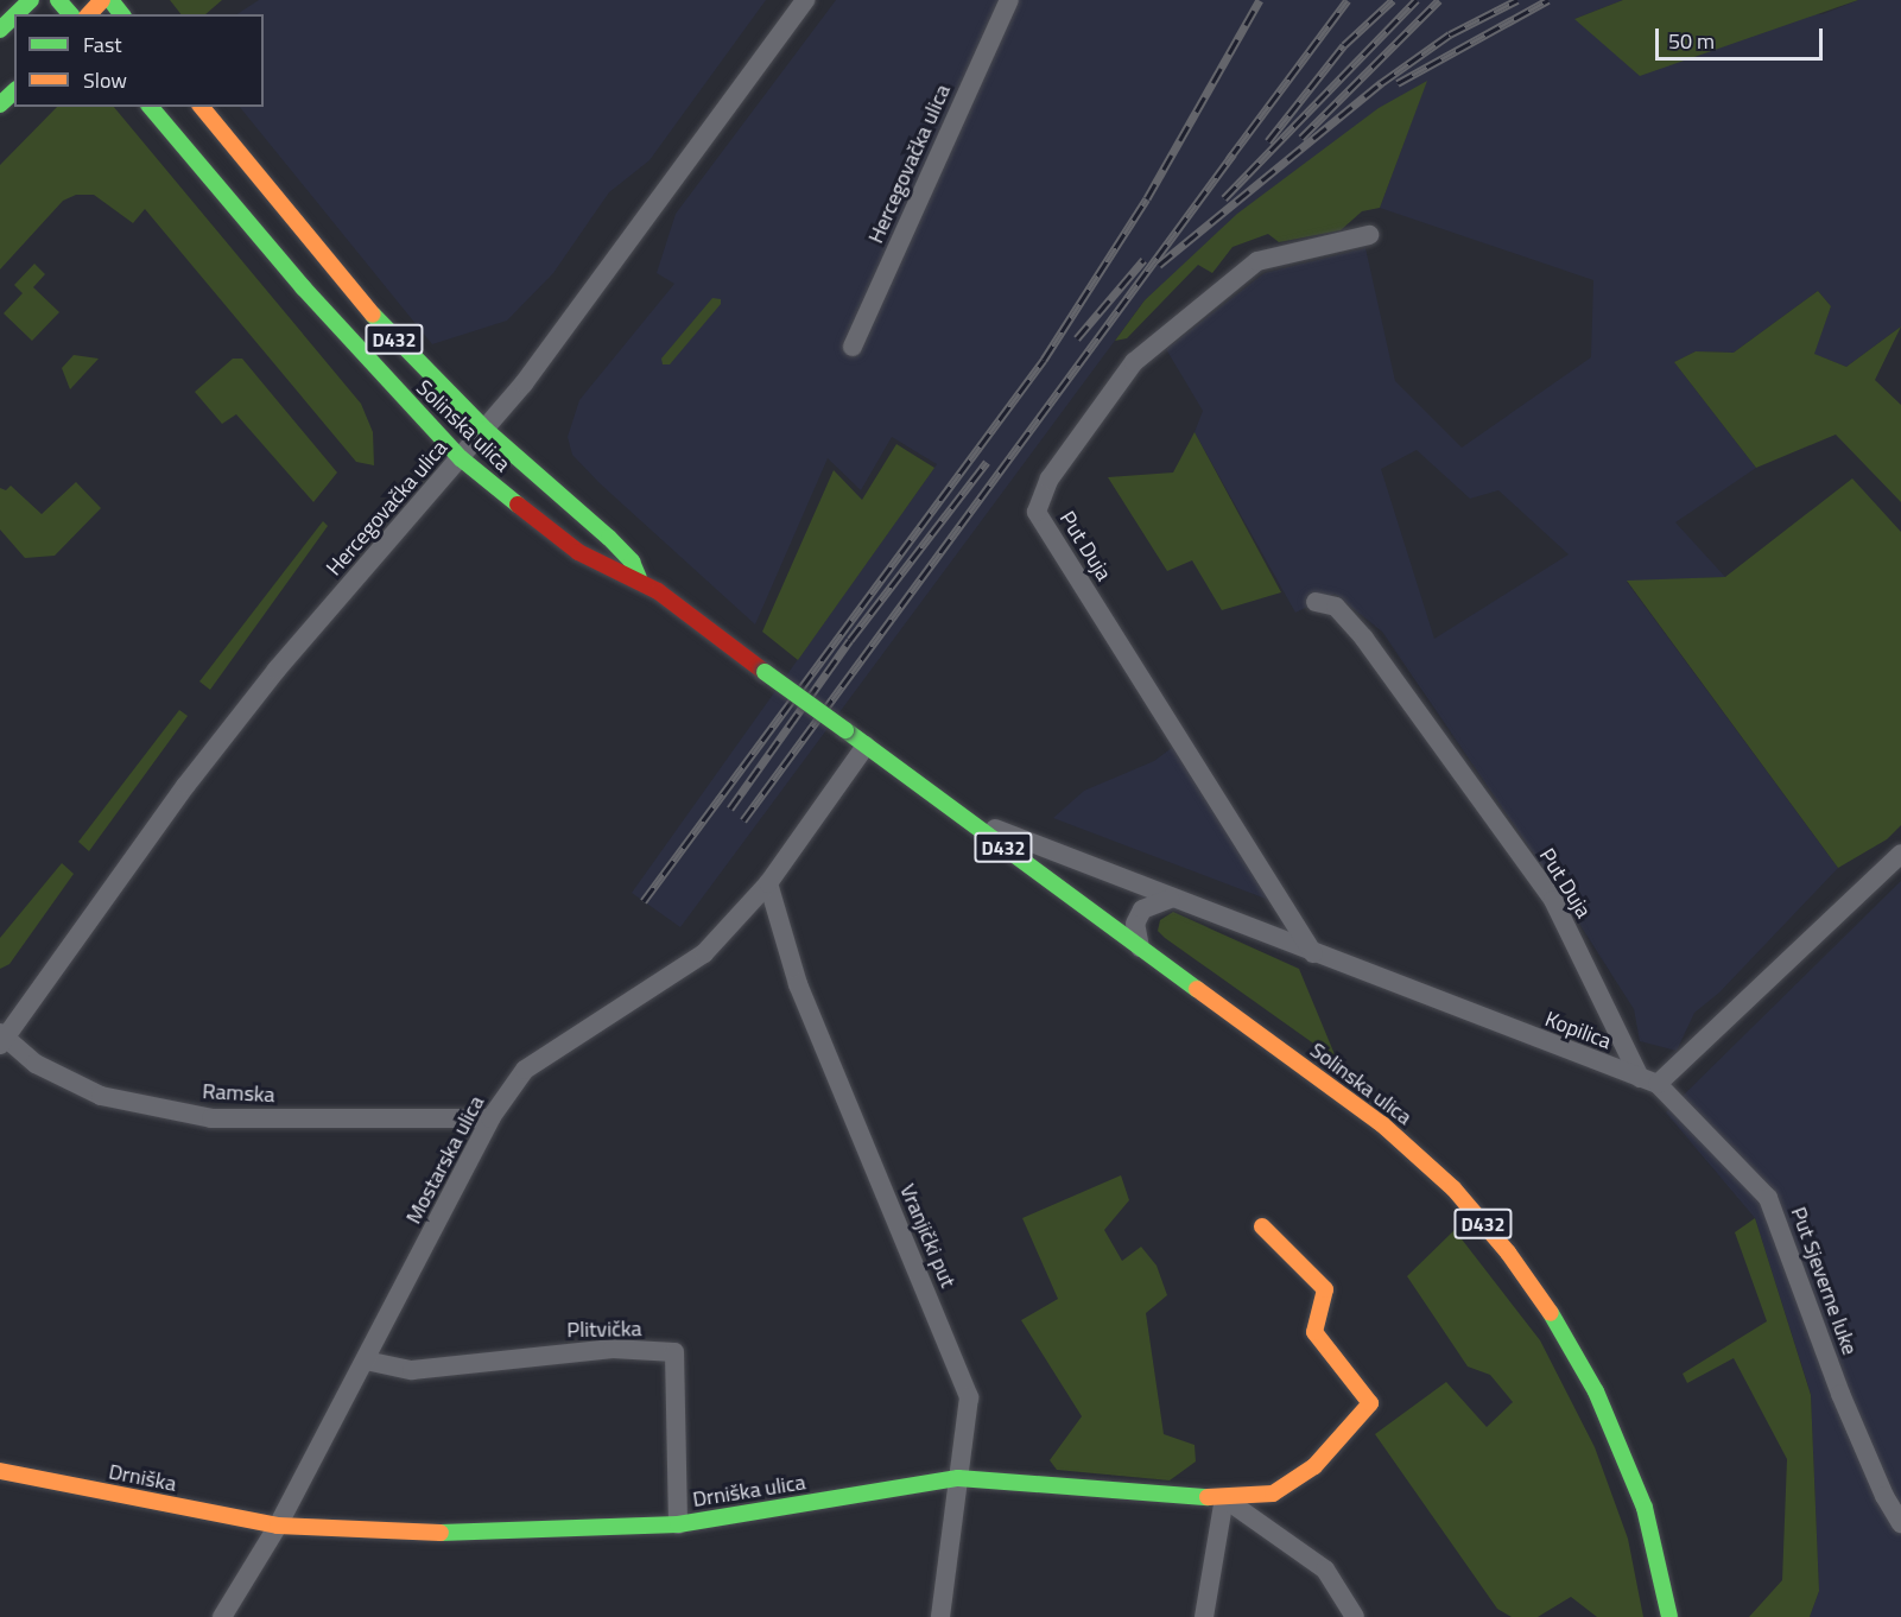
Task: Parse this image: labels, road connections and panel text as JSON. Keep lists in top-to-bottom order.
{
  "streets": {
    "main road": [
      "D432",
      "Solinska ulica",
      "Drniška",
      "Drniška ulica"
    ],
    "street": [
      "Hercegovačka ulica",
      "Put Duja",
      "Kopilica",
      "Ramska",
      "Mostarska ulica",
      "Vranjički put",
      "Put Sjeverne luke",
      "Plitvička"
    ]
  },
  "crossings": [
    ["Hercegovačka ulica", "Solinska ulica"],
    ["Hercegovačka ulica", "Ramska"],
    ["Solinska ulica", "Kopilica"],
    ["Solinska ulica", "Mostarska ulica"],
    ["Put Duja", "Kopilica"],
    ["Put Duja", "Put Sjeverne luke"],
    ["Kopilica", "Put Sjeverne luke"],
    ["Ramska", "Mostarska ulica"],
    ["Mostarska ulica", "Vranjički put"],
    ["Mostarska ulica", "Plitvička"],
    ["Mostarska ulica", "Drniška"],
    ["Mostarska ulica", "Drniška ulica"],
    ["Vranjički put", "Drniška ulica"],
    ["Plitvička", "Drniška ulica"],
    ["Drniška", "Drniška ulica"]
  ],
  "legend": ["Fast", "Slow"],
  "scale_bar": "50 m"
}
